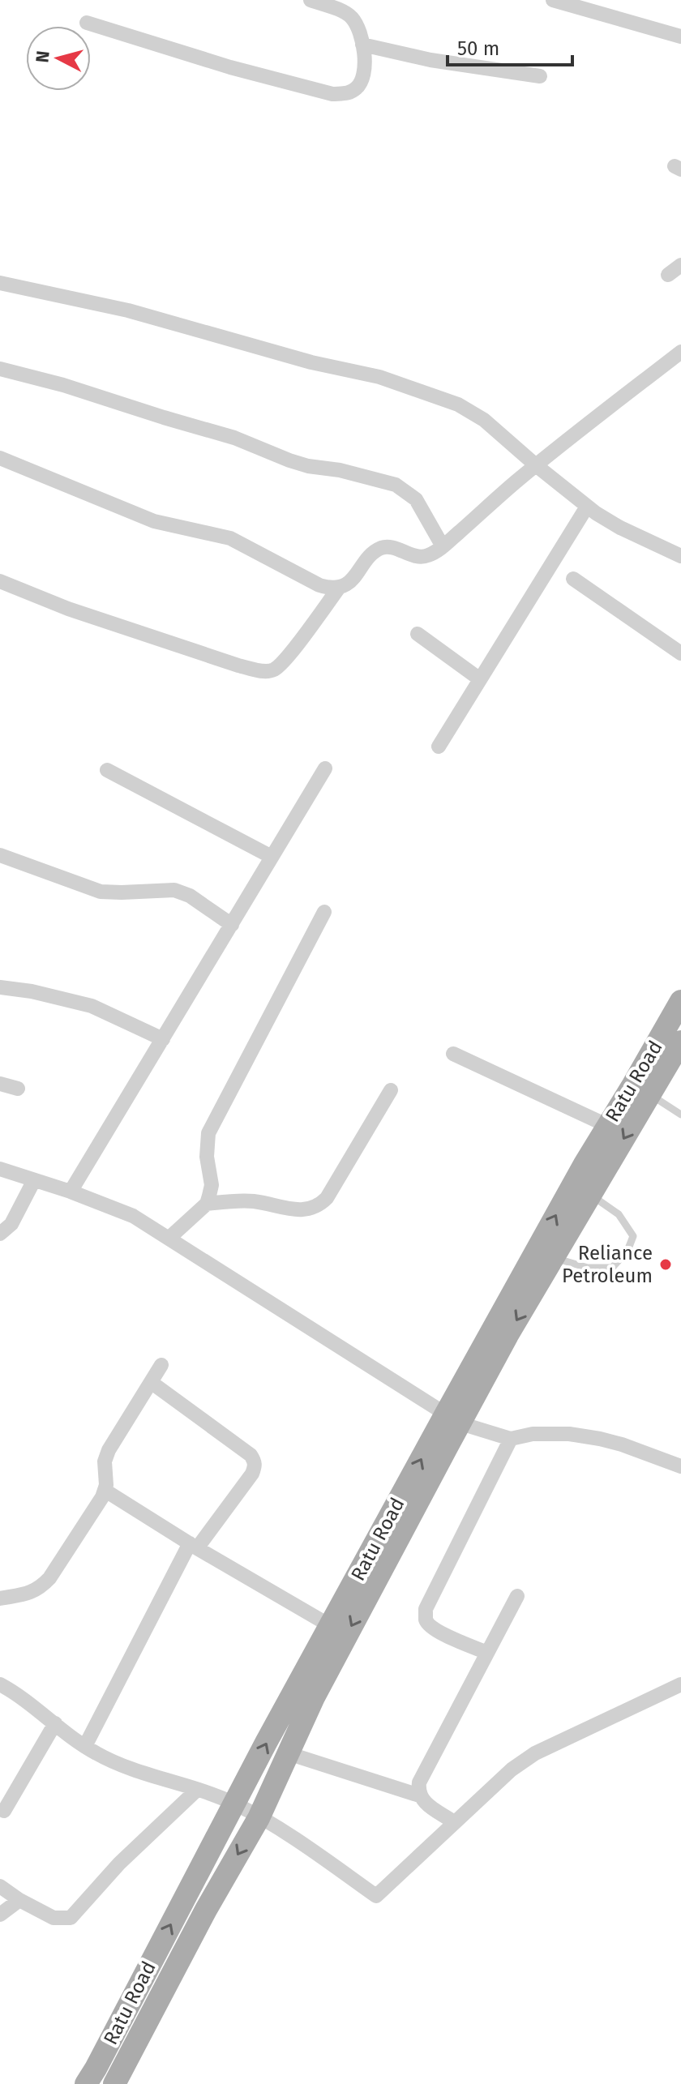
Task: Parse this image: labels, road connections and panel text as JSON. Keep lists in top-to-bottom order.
{
  "streets": {
    "main road": ["Ratu Road"]
  },
  "places": ["Reliance Petroleum"],
  "scale_bar": "50 m",
  "north": "left"
}
